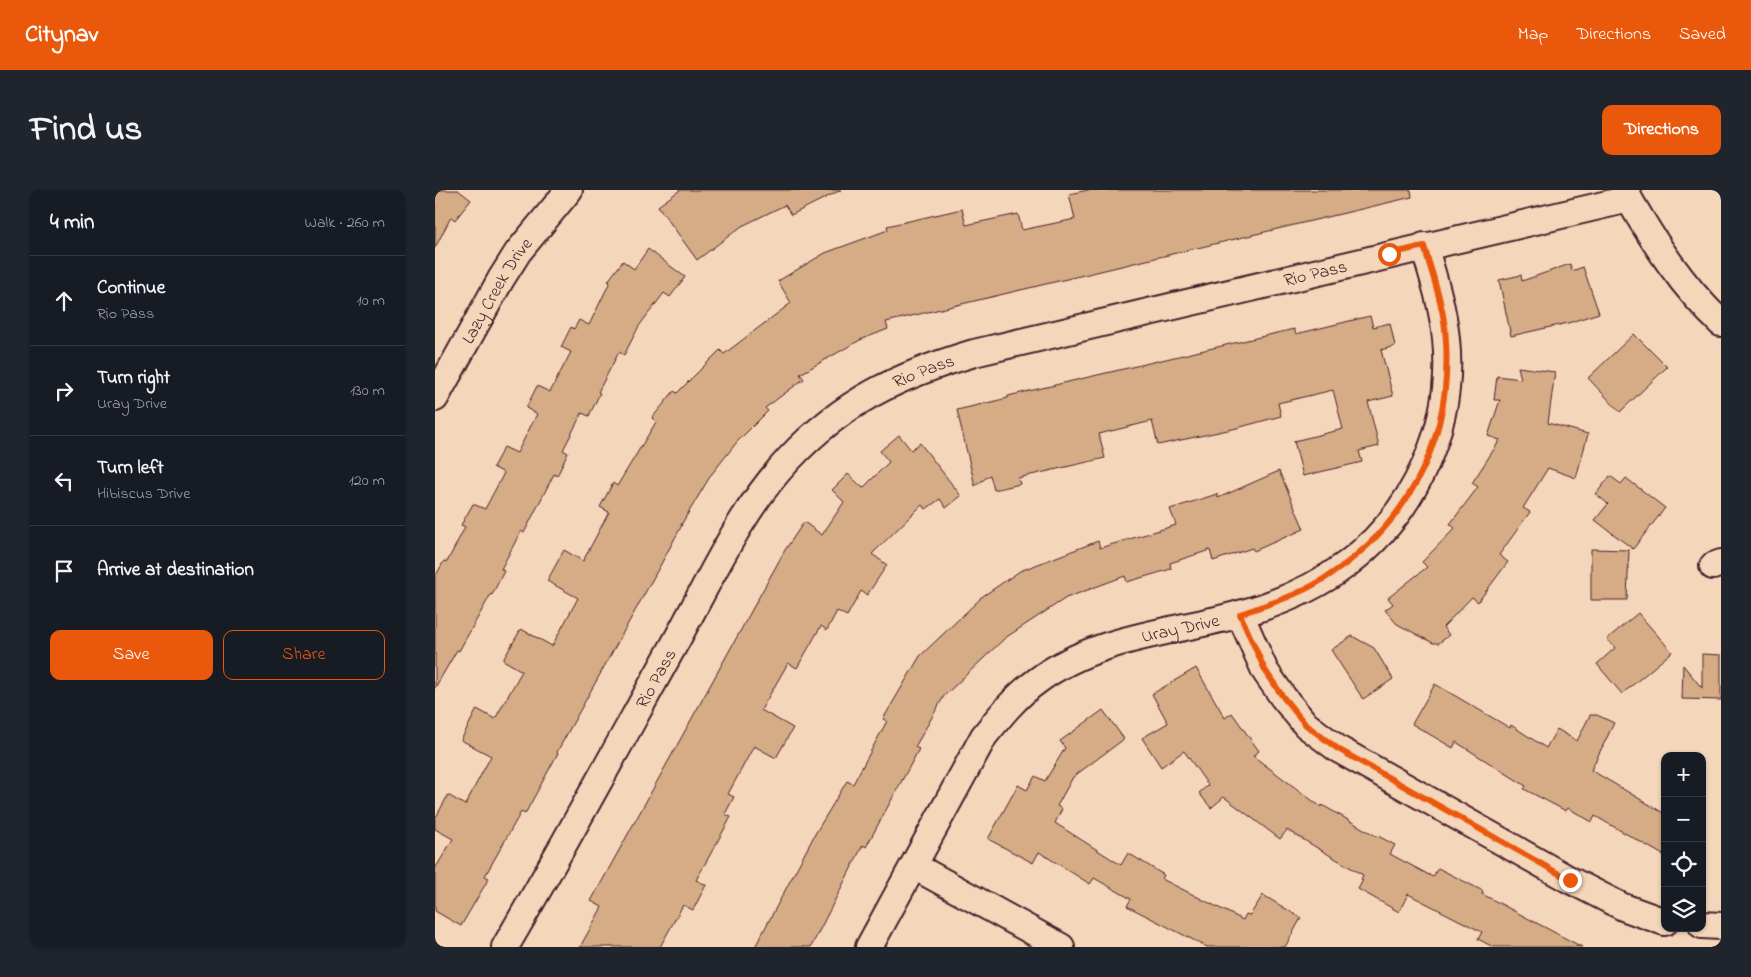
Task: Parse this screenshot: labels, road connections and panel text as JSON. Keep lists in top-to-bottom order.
{
  "streets": {
    "street": ["Rio Pass", "Lazy Creek Drive", "Uray Drive"]
  },
  "crossings": [
    ["Rio Pass", "Uray Drive"]
  ],
  "page": {
    "header": "Citynav",
    "nav": ["Map", "Directions", "Saved"],
    "title": "Find us",
    "buttons": [
      "Directions",
      ["Save", "Share"]
    ],
    "heading": ["4 min", "Walk · 260 m"],
    "list": [
      ["Continue", "Rio Pass", "10 m"],
      ["Turn right", "Uray Drive", "130 m"],
      ["Turn left", "Hibiscus Drive", "120 m"],
      "Arrive at destination"
    ],
    "map_buttons": ["+", "−"]
  }
}
